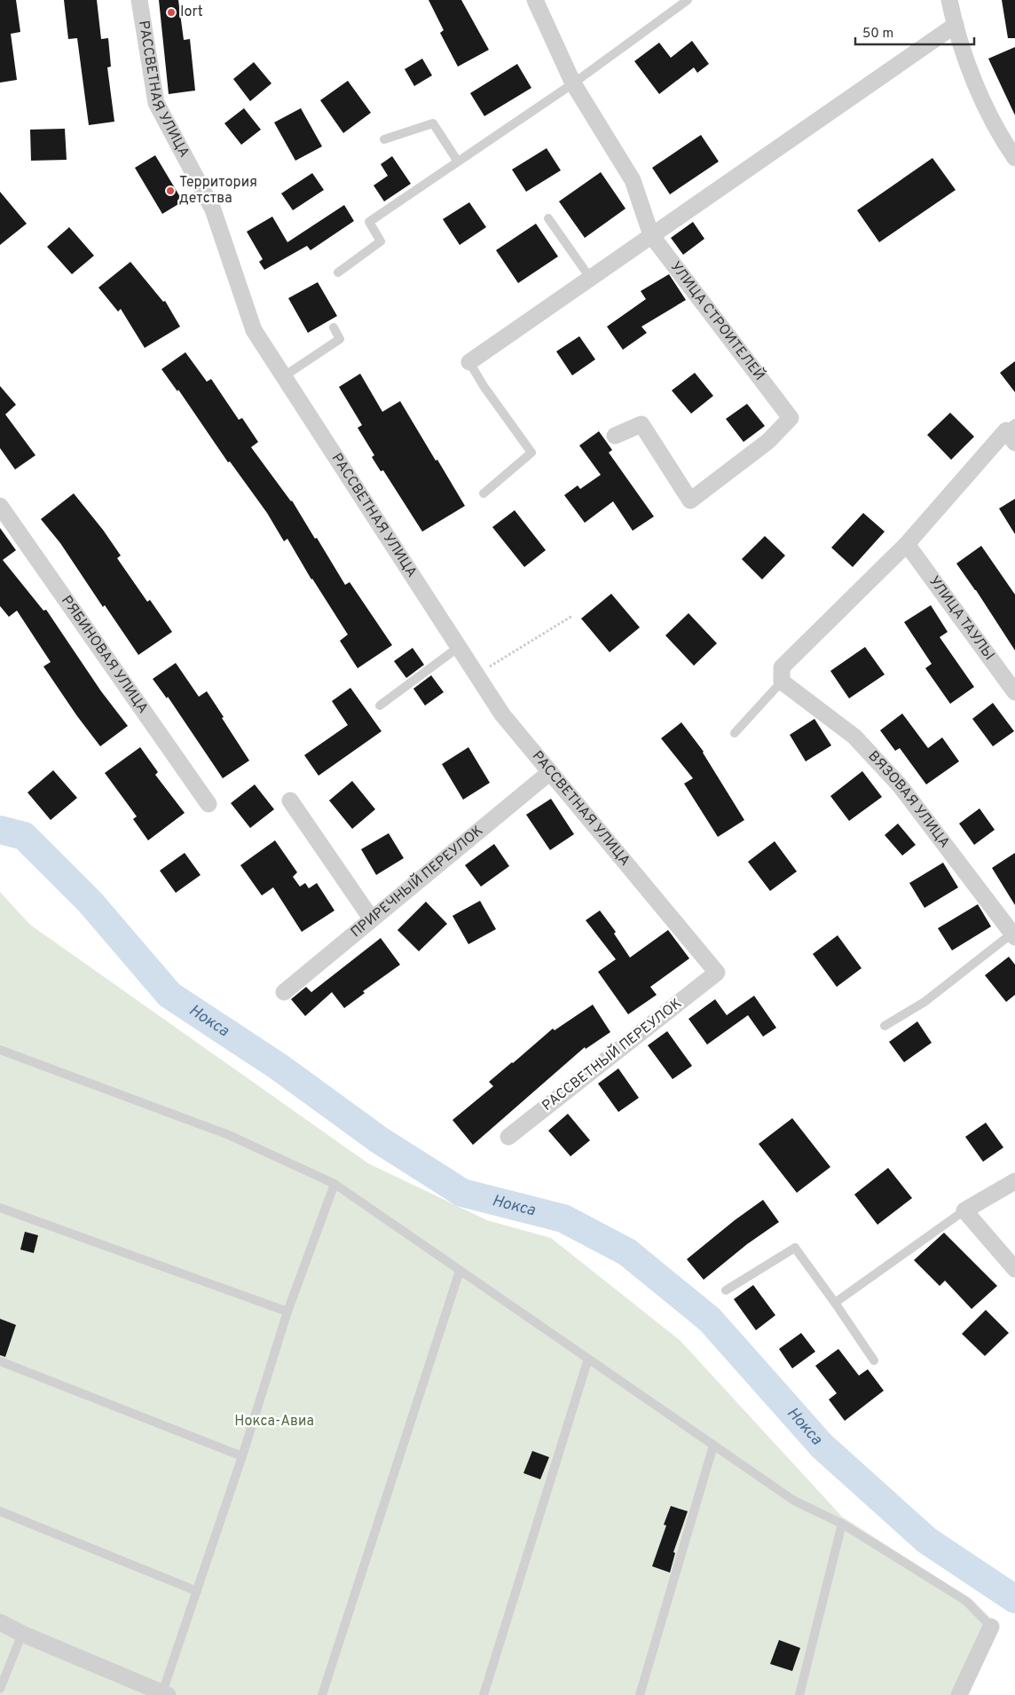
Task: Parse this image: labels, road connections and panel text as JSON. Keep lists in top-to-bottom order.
{
  "streets": {
    "street": [
      "РАССВЕТНАЯ УЛИЦА",
      "УЛИЦА СТРОИТЕЛЕЙ",
      "УЛИЦА ТАУЛЫ",
      "РЯБИНОВАЯ УЛИЦА",
      "ВЯЗОВАЯ УЛИЦА",
      "ПРИРЕЧНЫЙ ПЕРЕУЛОК",
      "РАССВЕТНЫЙ ПЕРЕУЛОК"
    ]
  },
  "crossings": [
    ["РАССВЕТНАЯ УЛИЦА", "ПРИРЕЧНЫЙ ПЕРЕУЛОК"],
    ["РАССВЕТНАЯ УЛИЦА", "РАССВЕТНЫЙ ПЕРЕУЛОК"]
  ],
  "water": ["Нокса"],
  "parks": ["Нокса-Авиа"],
  "places": ["Iort", "Территория детства"],
  "scale_bar": "50 m"
}
